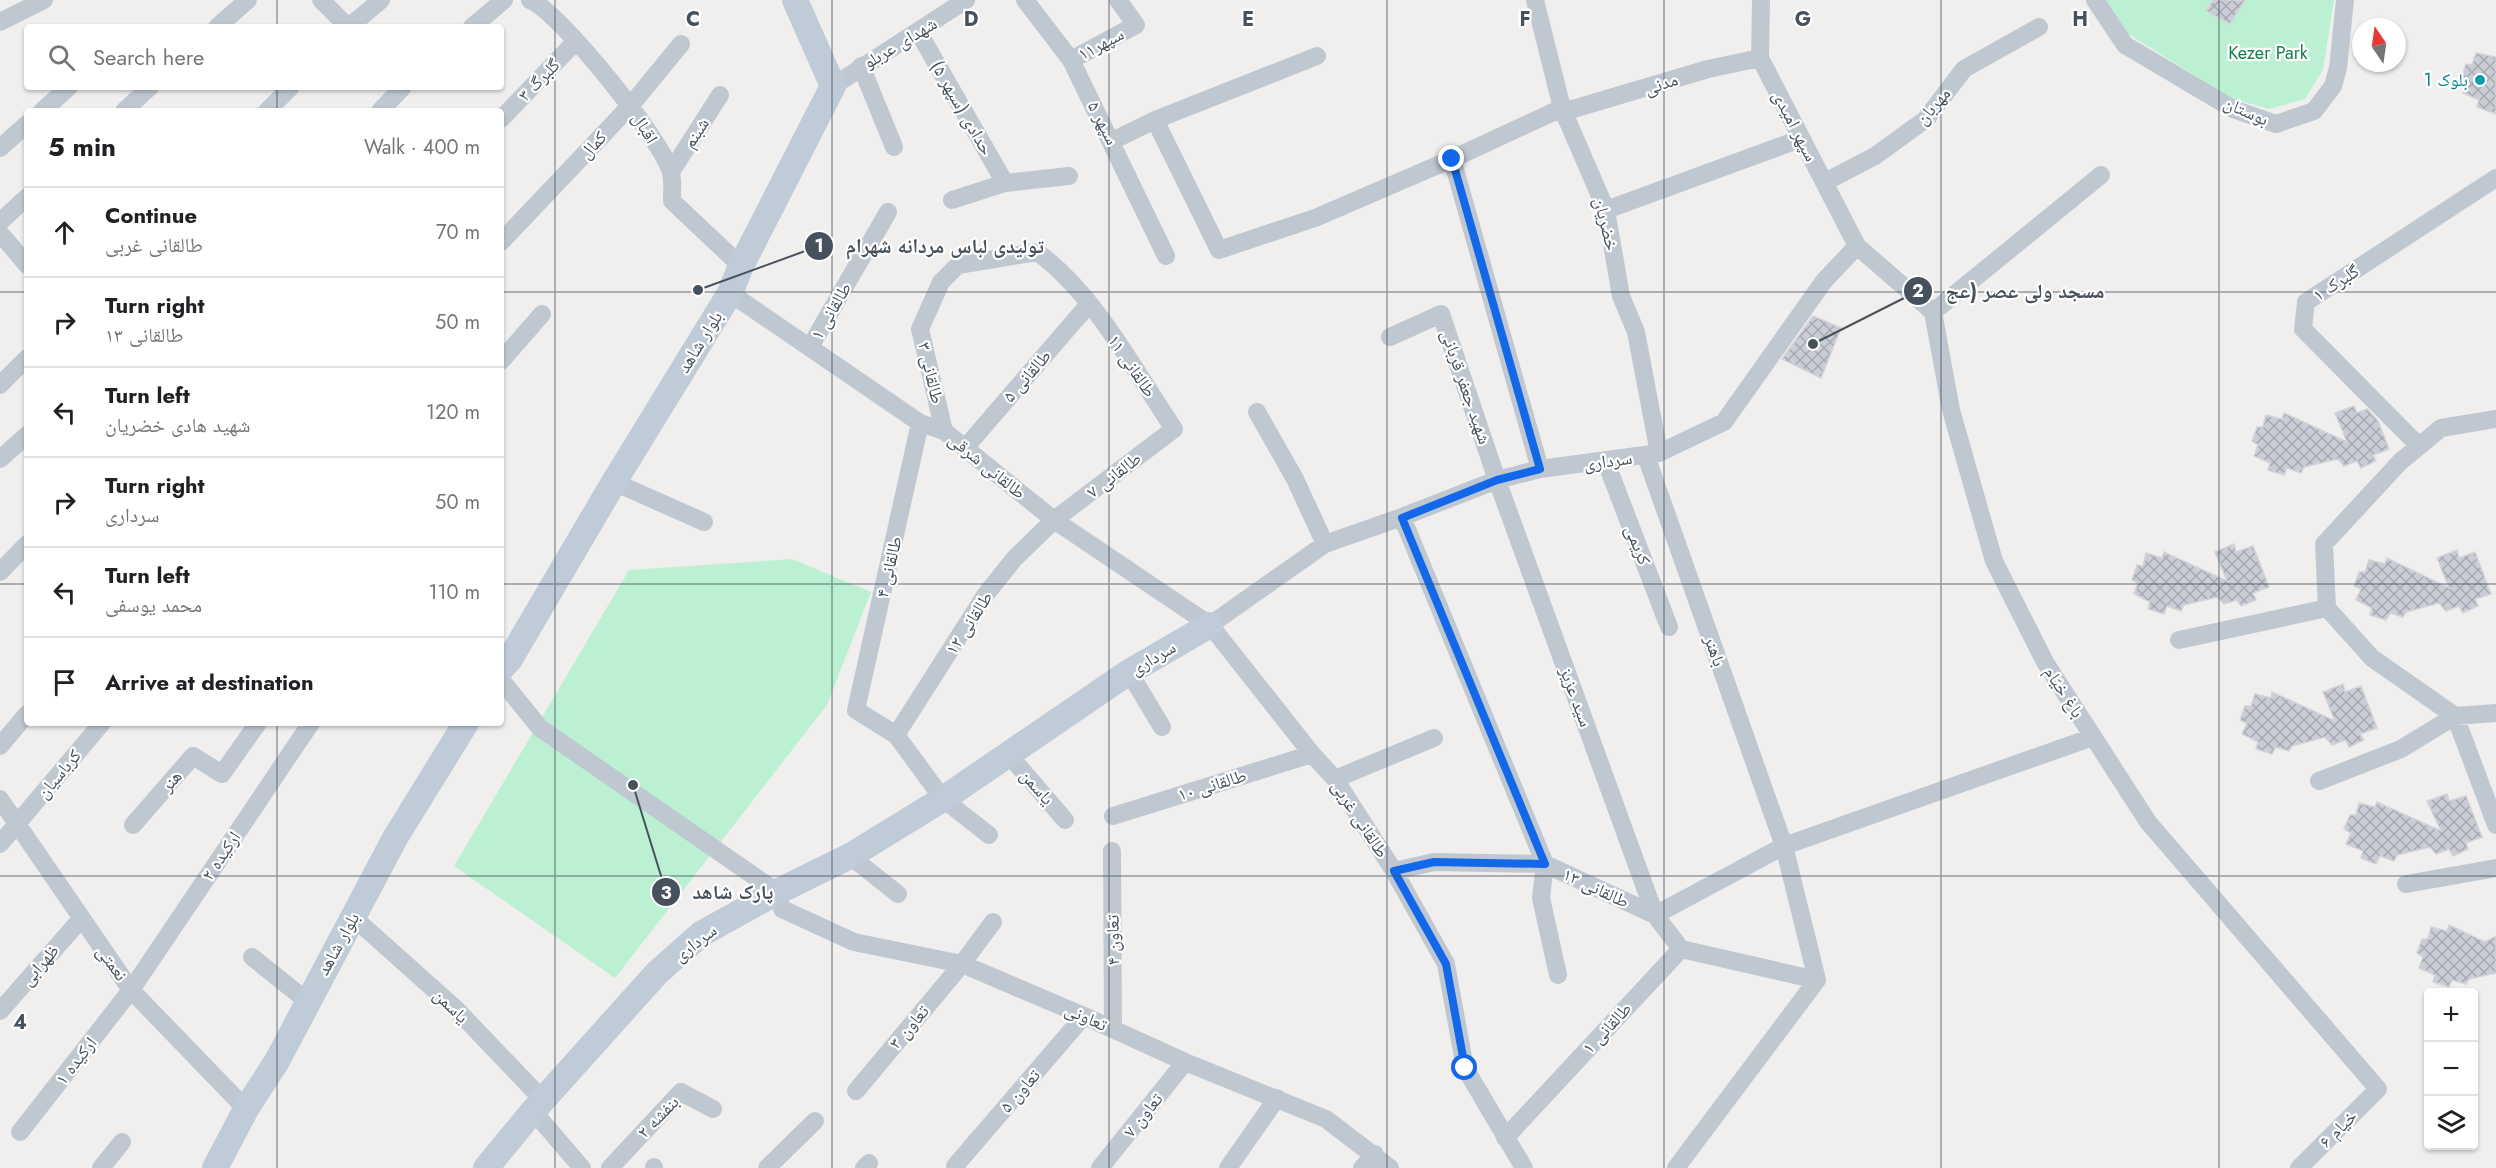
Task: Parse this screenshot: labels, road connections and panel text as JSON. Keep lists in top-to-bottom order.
{
  "streets": {
    "main road": ["بلوار شاهد", "سرداری"],
    "street": [
      "شهدای عربلو",
      "سپهر۱۱",
      "گلبرگ ۳",
      "مدنی",
      "مهربان",
      "حدادی (سپهر ۵)",
      "بوستان",
      "سپهر ۵",
      "سپهر امیدی",
      "اقبال",
      "شبنم",
      "کمال",
      "خضریان",
      "گلبرک ۱",
      "طالقانی ۱",
      "طالقانی ۱۱",
      "طالقانی ۳",
      "طالقانی ۵",
      "شهید جعفر قربانی",
      "طالقانی شرقی",
      "طالقانی ۷",
      "کریمی",
      "طالقانی ۴",
      "طالقانی ۱۲",
      "باهنر",
      "باغ خیّام",
      "سید عزیز",
      "کرباسیان",
      "هنر",
      "طالقانی ۱۰",
      "یاسمن",
      "طالقانی غربی",
      "ارکیده ۲",
      "طالقانی ۱۳",
      "تعاون ۴",
      "نعمتی",
      "ظهرابی",
      "تعاونی",
      "تعاون ۳",
      "ارکیده ۱",
      "تعاون ۵",
      "تعاون ۷",
      "بنفشه ۲",
      "خیام ۶"
    ]
  },
  "crossings": [
    ["شهدای عربلو", "حدادی (سپهر ۵)"],
    ["شهدای عربلو", "بلوار شاهد"],
    ["سپهر۱۱", "سپهر ۵"],
    ["گلبرگ ۳", "اقبال"],
    ["مدنی", "سپهر امیدی"],
    ["مدنی", "خضریان"],
    ["مهربان", "سپهر امیدی"],
    ["سپهر امیدی", "سرداری"],
    ["اقبال", "شبنم"],
    ["اقبال", "کمال"],
    ["اقبال", "بلوار شاهد"],
    ["خضریان", "سرداری"],
    ["خضریان", "باهنر"],
    ["طالقانی ۱", "طالقانی شرقی"],
    ["طالقانی ۱", "طالقانی غربی"],
    ["بلوار شاهد", "طالقانی شرقی"],
    ["بلوار شاهد", "یاسمن"],
    ["بلوار شاهد", "نعمتی"],
    ["طالقانی ۱۱", "طالقانی ۳"],
    ["طالقانی ۱۱", "طالقانی ۵"],
    ["طالقانی ۱۱", "طالقانی ۷"],
    ["طالقانی ۳", "طالقانی ۵"],
    ["طالقانی ۳", "طالقانی شرقی"],
    ["طالقانی ۵", "طالقانی شرقی"],
    ["شهید جعفر قربانی", "سرداری"],
    ["شهید جعفر قربانی", "سید عزیز"],
    ["سرداری", "طالقانی شرقی"],
    ["سرداری", "کریمی"],
    ["سرداری", "باهنر"],
    ["سرداری", "سید عزیز"],
    ["سرداری", "یاسمن"],
    ["سرداری", "طالقانی غربی"],
    ["سرداری", "تعاونی"],
    ["طالقانی شرقی", "طالقانی ۷"],
    ["طالقانی شرقی", "طالقانی ۴"],
    ["طالقانی شرقی", "طالقانی ۱۲"],
    ["طالقانی شرقی", "طالقانی غربی"],
    ["طالقانی ۷", "طالقانی ۱۲"],
    ["طالقانی ۴", "طالقانی ۱۲"],
    ["باغ خیّام", "خیام ۶"],
    ["سید عزیز", "طالقانی ۱۳"],
    ["کرباسیان", "نعمتی"],
    ["طالقانی ۱۰", "طالقانی غربی"],
    ["طالقانی غربی", "طالقانی ۱۳"],
    ["ارکیده ۲", "نعمتی"],
    ["ارکیده ۲", "ارکیده ۱"],
    ["تعاون ۴", "تعاونی"],
    ["نعمتی", "ظهرابی"],
    ["نعمتی", "ارکیده ۱"],
    ["تعاونی", "تعاون ۳"],
    ["تعاونی", "تعاون ۵"],
    ["تعاونی", "تعاون ۷"]
  ],
  "parks": ["Kezer Park"],
  "places": [
    "بلوک 1",
    "تولیدی لباس مردانه شهرام",
    "مسجد ولی عصر (عج",
    "پارک شاهد"
  ],
  "north": "top",
  "page": {
    "search": "Search here",
    "heading": ["5 min", "Walk · 400 m"],
    "list": [
      ["Continue", "طالقانی غربی", "70 m"],
      ["Turn right", "طالقانی ۱۳", "50 m"],
      ["Turn left", "شهید هادی خضریان", "120 m"],
      ["Turn right", "سرداری", "50 m"],
      ["Turn left", "محمد یوسفی", "110 m"],
      "Arrive at destination"
    ],
    "map_buttons": ["+", "−"]
  },
  "grid": {
    "columns": [
      "C",
      "D",
      "E",
      "F",
      "G",
      "H"
    ],
    "rows": ["4"]
  }
}
